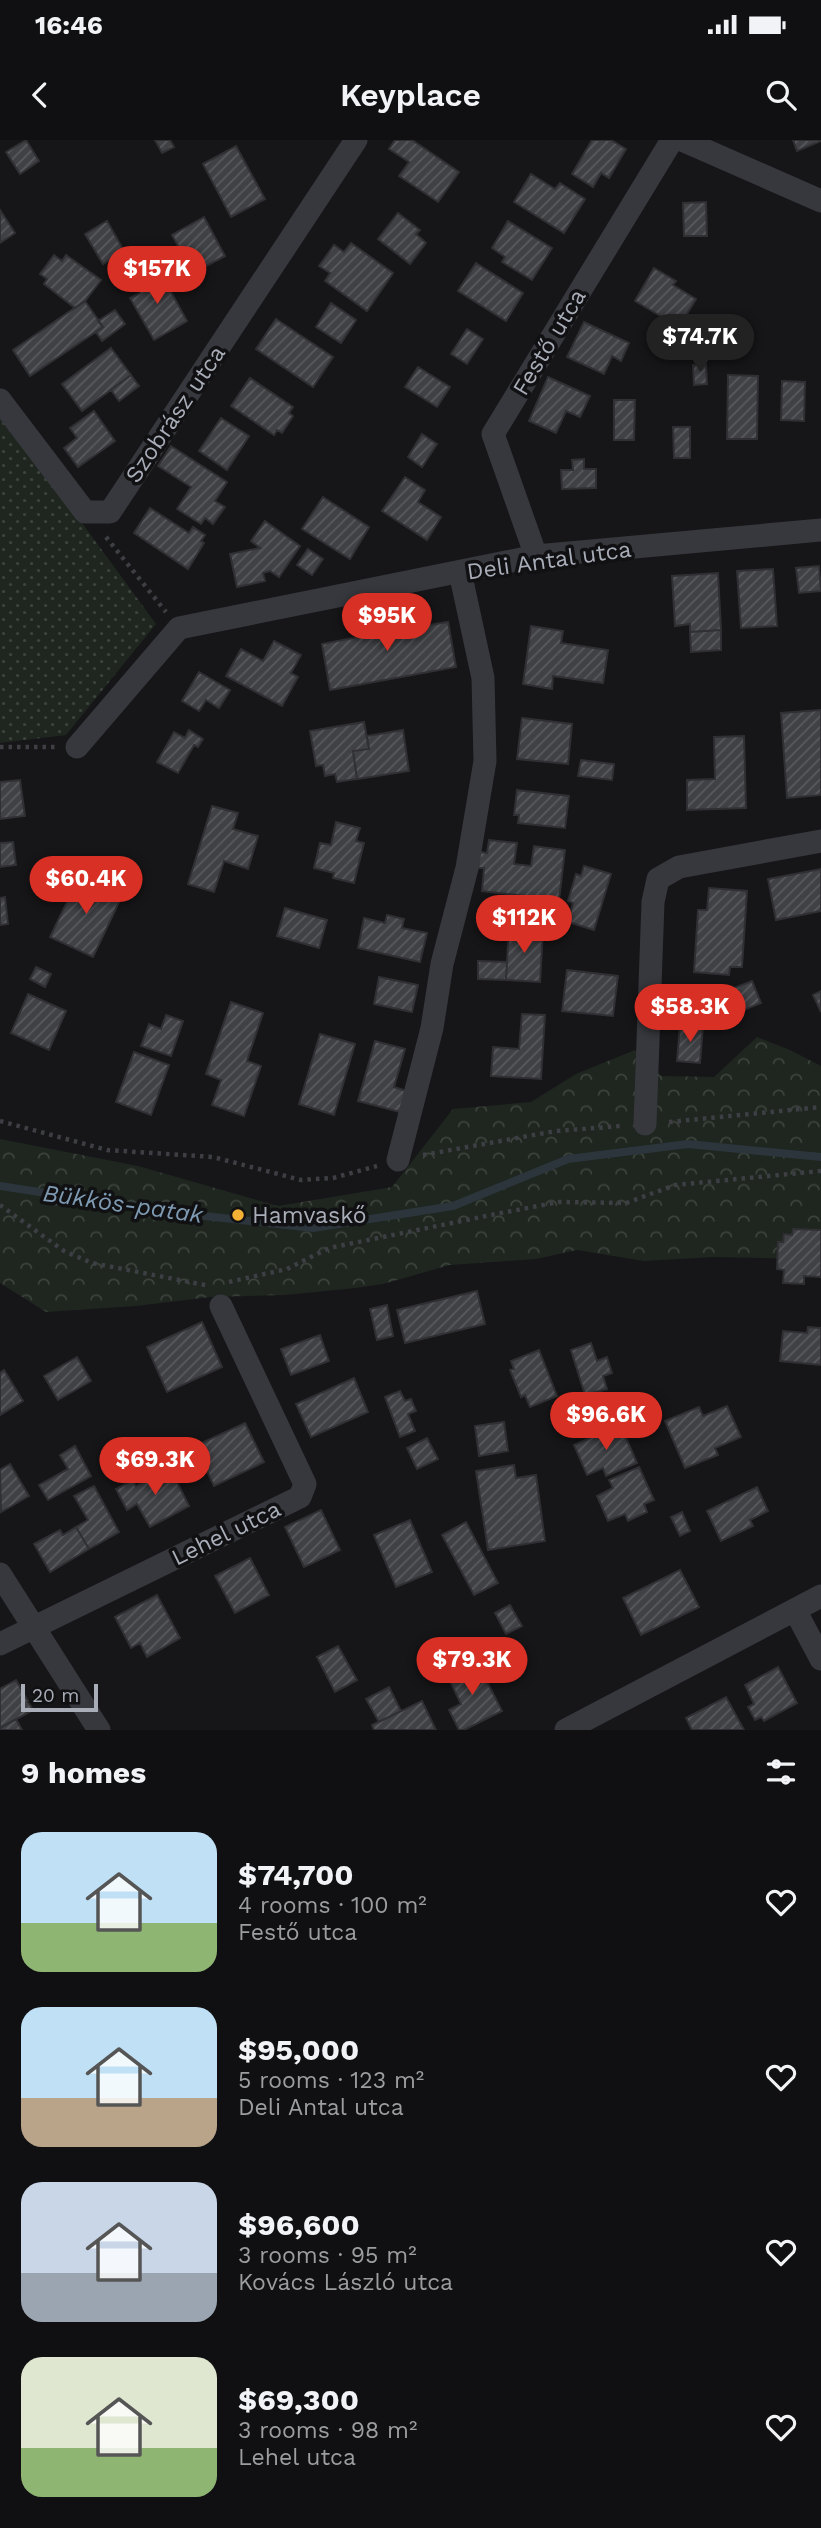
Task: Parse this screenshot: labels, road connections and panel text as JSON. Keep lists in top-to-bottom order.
{
  "streets": {
    "street": [
      "Festő utca",
      "Szobrász utca",
      "Deli Antal utca",
      "Lehel utca"
    ]
  },
  "crossings": [
    ["Festő utca", "Deli Antal utca"]
  ],
  "water": ["Bükkös-patak"],
  "places": ["Hamvaskő"],
  "scale_bar": "20 m",
  "page": {
    "status": "16:46",
    "header": "Keyplace",
    "price": [
      "$157K",
      "$74.7K",
      "$95K",
      "$60.4K",
      "$112K",
      "$58.3K",
      "$96.6K",
      "$69.3K",
      "$79.3K"
    ],
    "scale": "20 m",
    "heading": "9 homes",
    "list": [
      {
        "name": "$74,700",
        "note": "4 rooms · 100 m² · Festő utca"
      },
      {
        "name": "$95,000",
        "note": "5 rooms · 123 m² · Deli Antal utca"
      },
      {
        "name": "$96,600",
        "note": "3 rooms · 95 m² · Kovács László utca"
      },
      {
        "name": "$69,300",
        "note": "3 rooms · 98 m² · Lehel utca"
      }
    ]
  }
}
